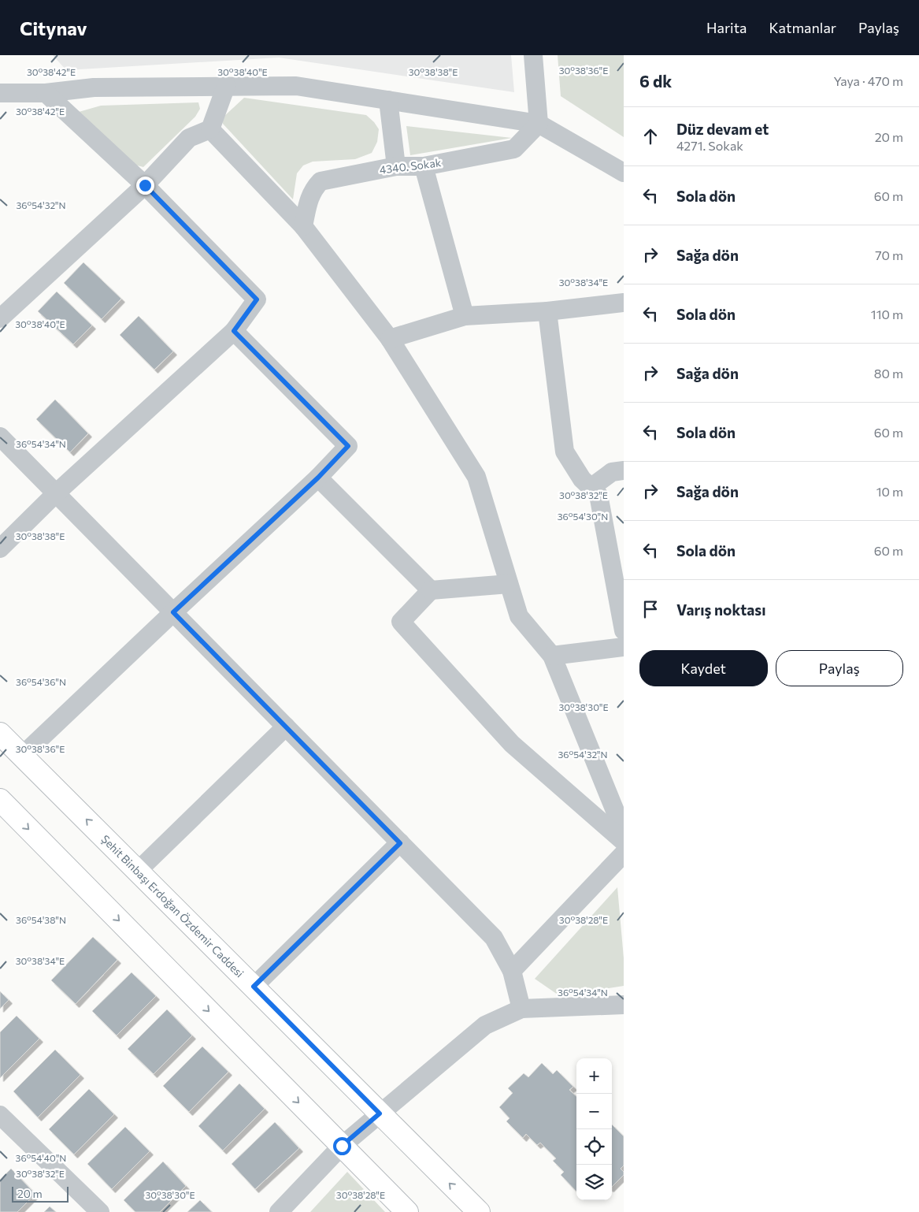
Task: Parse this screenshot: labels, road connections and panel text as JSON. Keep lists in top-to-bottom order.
{
  "streets": {
    "main road": ["Şehit Binbaşı Erdoğan Özdemir Caddesi"],
    "street": ["4340. Sokak"]
  },
  "scale_bar": "20 m",
  "page": {
    "header": "Citynav",
    "nav": ["Harita", "Katmanlar", "Paylaş"],
    "heading": ["6 dk", "Yaya · 470 m"],
    "list": [
      ["Düz devam et", "4271. Sokak", "20 m"],
      ["Sola dön", "60 m"],
      ["Sağa dön", "70 m"],
      ["Sola dön", "110 m"],
      ["Sağa dön", "80 m"],
      ["Sola dön", "60 m"],
      ["Sağa dön", "10 m"],
      ["Sola dön", "60 m"],
      "Varış noktası"
    ],
    "buttons": ["Kaydet", "Paylaş"],
    "map_buttons": ["+", "−"],
    "scale": "20 m"
  },
  "coordinates": [
    "30°38'36\"E",
    "30°38'42\"E",
    "30°38'40\"E",
    "30°38'38\"E",
    "36°54'32\"N",
    "30°38'34\"E",
    "36°54'34\"N",
    "30°38'32\"E",
    "36°54'30\"N",
    "36°54'36\"N",
    "30°38'30\"E",
    "30°38'28\"E",
    "36°54'38\"N",
    "36°54'40\"N"
  ]
}
